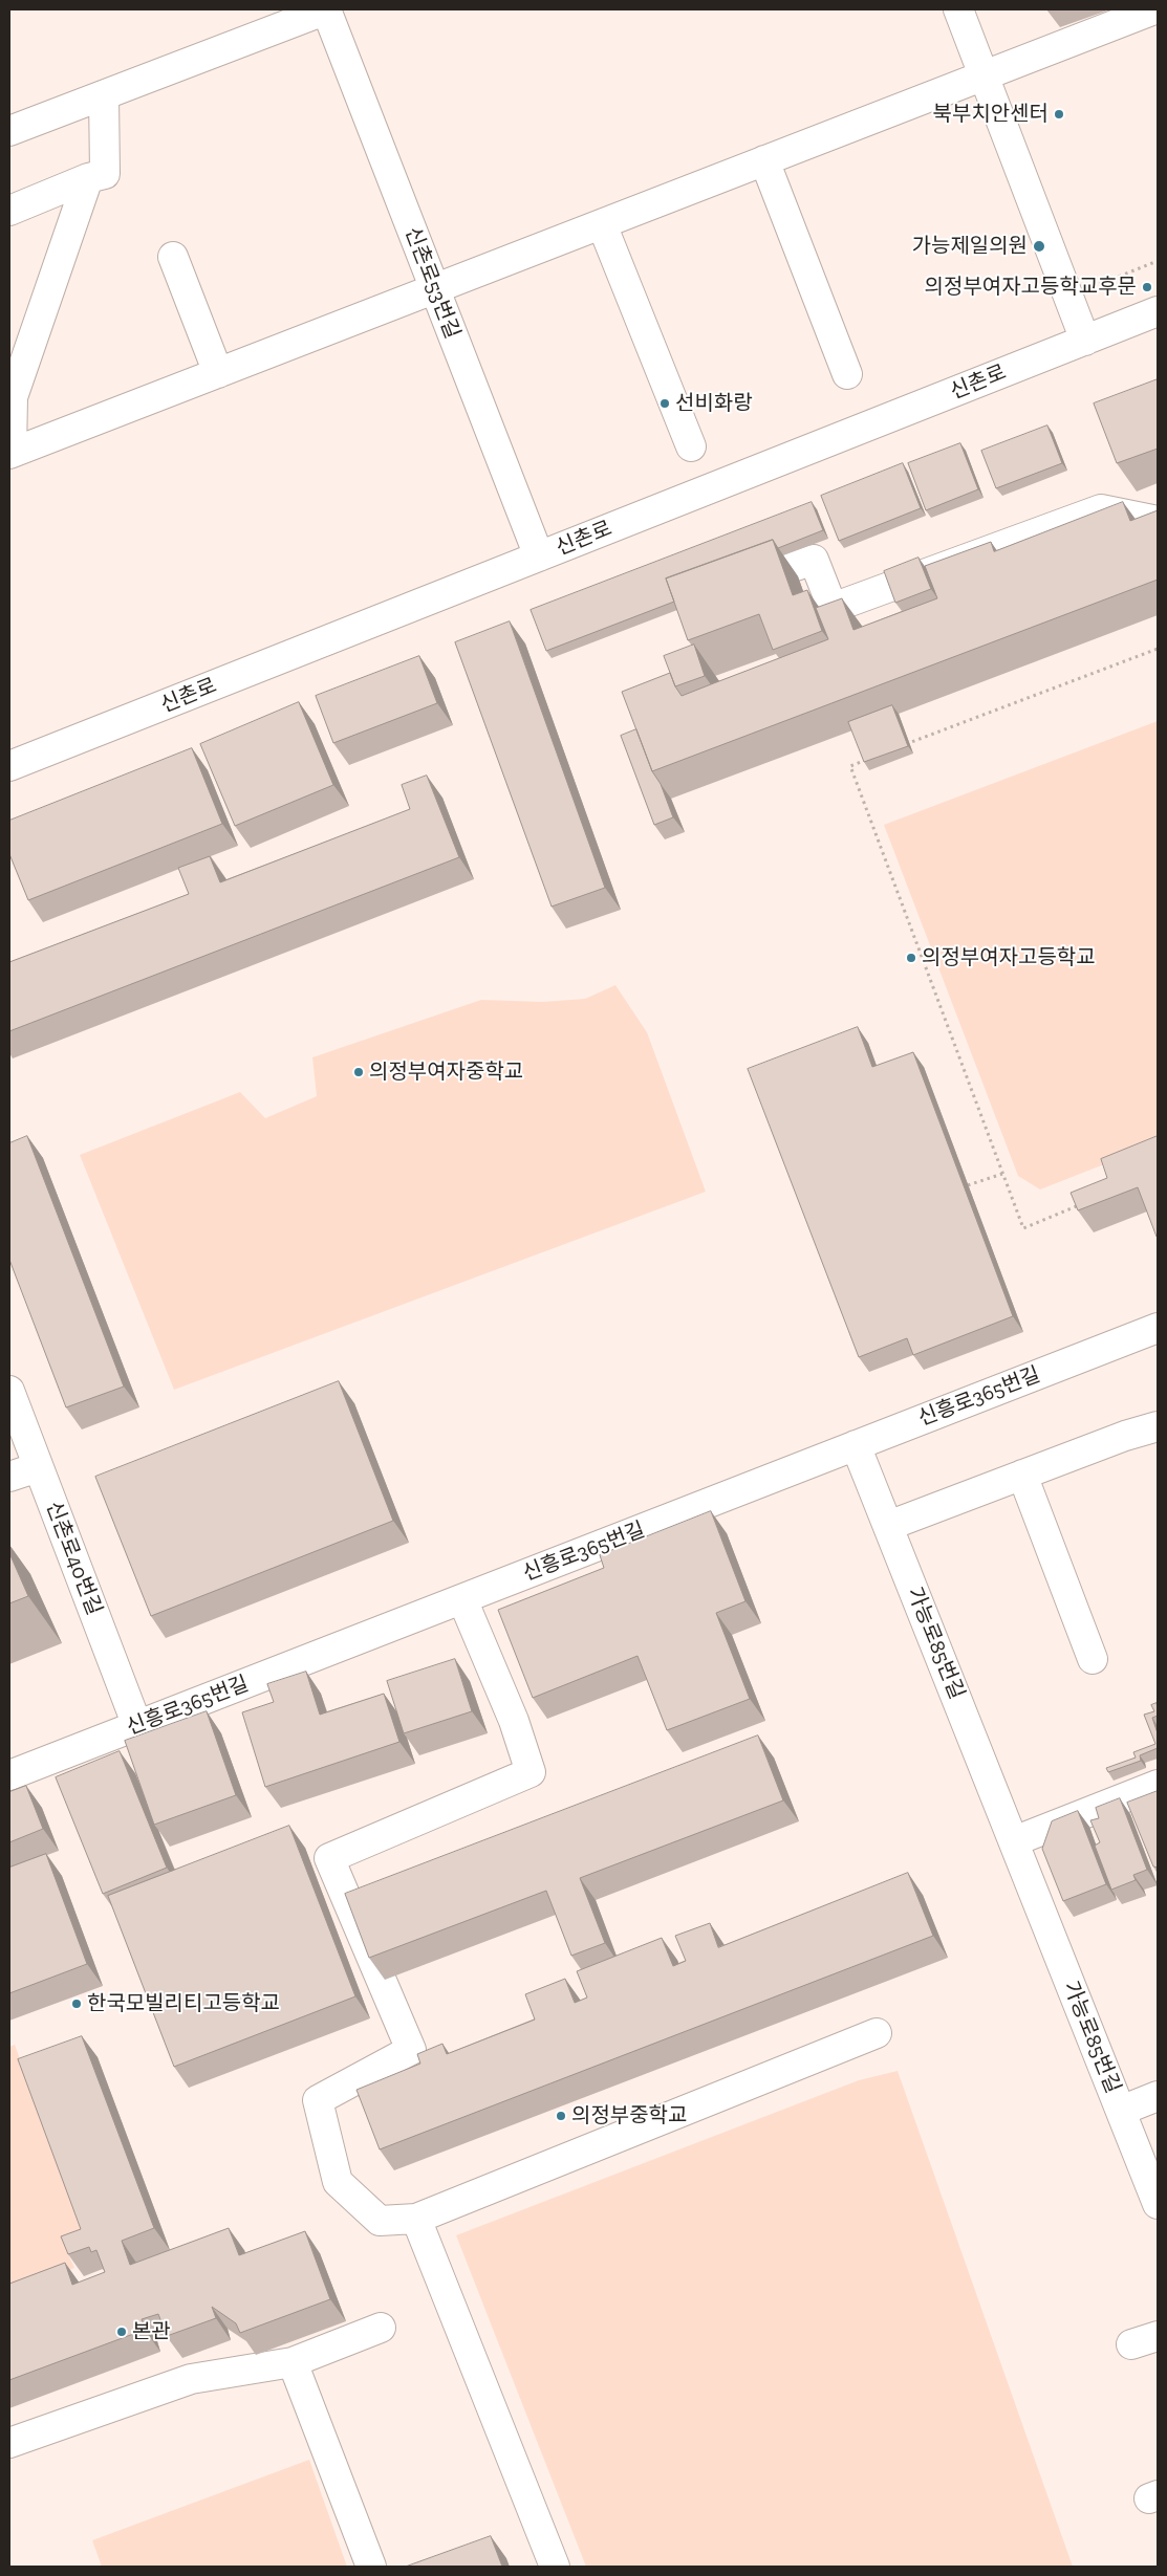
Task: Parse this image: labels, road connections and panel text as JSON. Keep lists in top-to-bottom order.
{
  "streets": {
    "street": [
      "신촌로53번길",
      "신촌로",
      "신흥로365번길",
      "신촌로40번길",
      "가능로85번길"
    ]
  },
  "crossings": [
    ["신촌로53번길", "신촌로"],
    ["신흥로365번길", "신촌로40번길"],
    ["신흥로365번길", "가능로85번길"]
  ],
  "places": [
    "북부치안센터",
    "가능제일의원",
    "의정부여자고등학교후문",
    "선비화랑",
    "의정부여자고등학교",
    "의정부여자중학교",
    "한국모빌리티고등학교",
    "의정부중학교",
    "본관"
  ]
}
